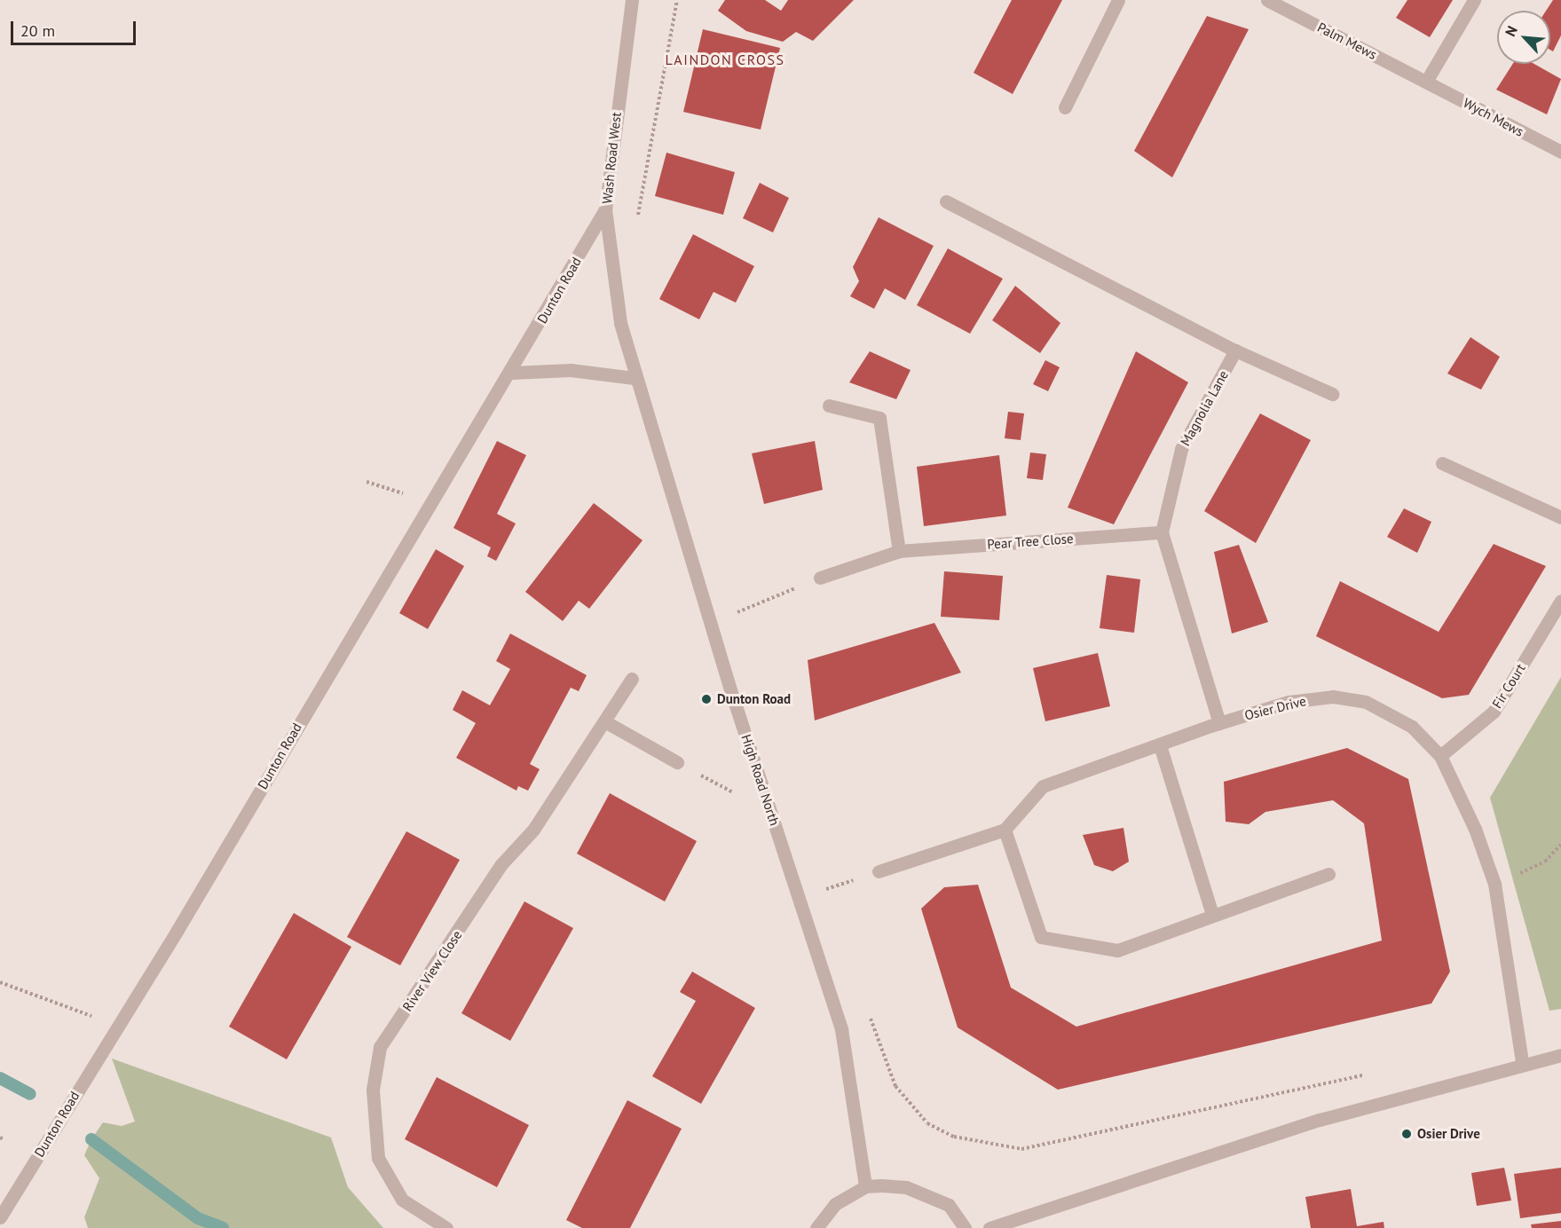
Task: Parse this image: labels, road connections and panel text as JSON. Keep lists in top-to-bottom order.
{
  "streets": {
    "street": [
      "Palm Mews",
      "Wych Mews",
      "Wash Road West",
      "Dunton Road",
      "Magnolia Lane",
      "Pear Tree Close",
      "Fir Court",
      "Osier Drive",
      "High Road North",
      "River View Close"
    ]
  },
  "crossings": [
    ["Palm Mews", "Wych Mews"],
    ["Wash Road West", "Dunton Road"],
    ["Wash Road West", "High Road North"],
    ["Magnolia Lane", "Pear Tree Close"],
    ["Magnolia Lane", "Osier Drive"],
    ["Fir Court", "Osier Drive"]
  ],
  "districts": ["LAINDON CROSS"],
  "places": ["Dunton Road", "Osier Drive"],
  "scale_bar": "20 m",
  "north": "top left"
}
